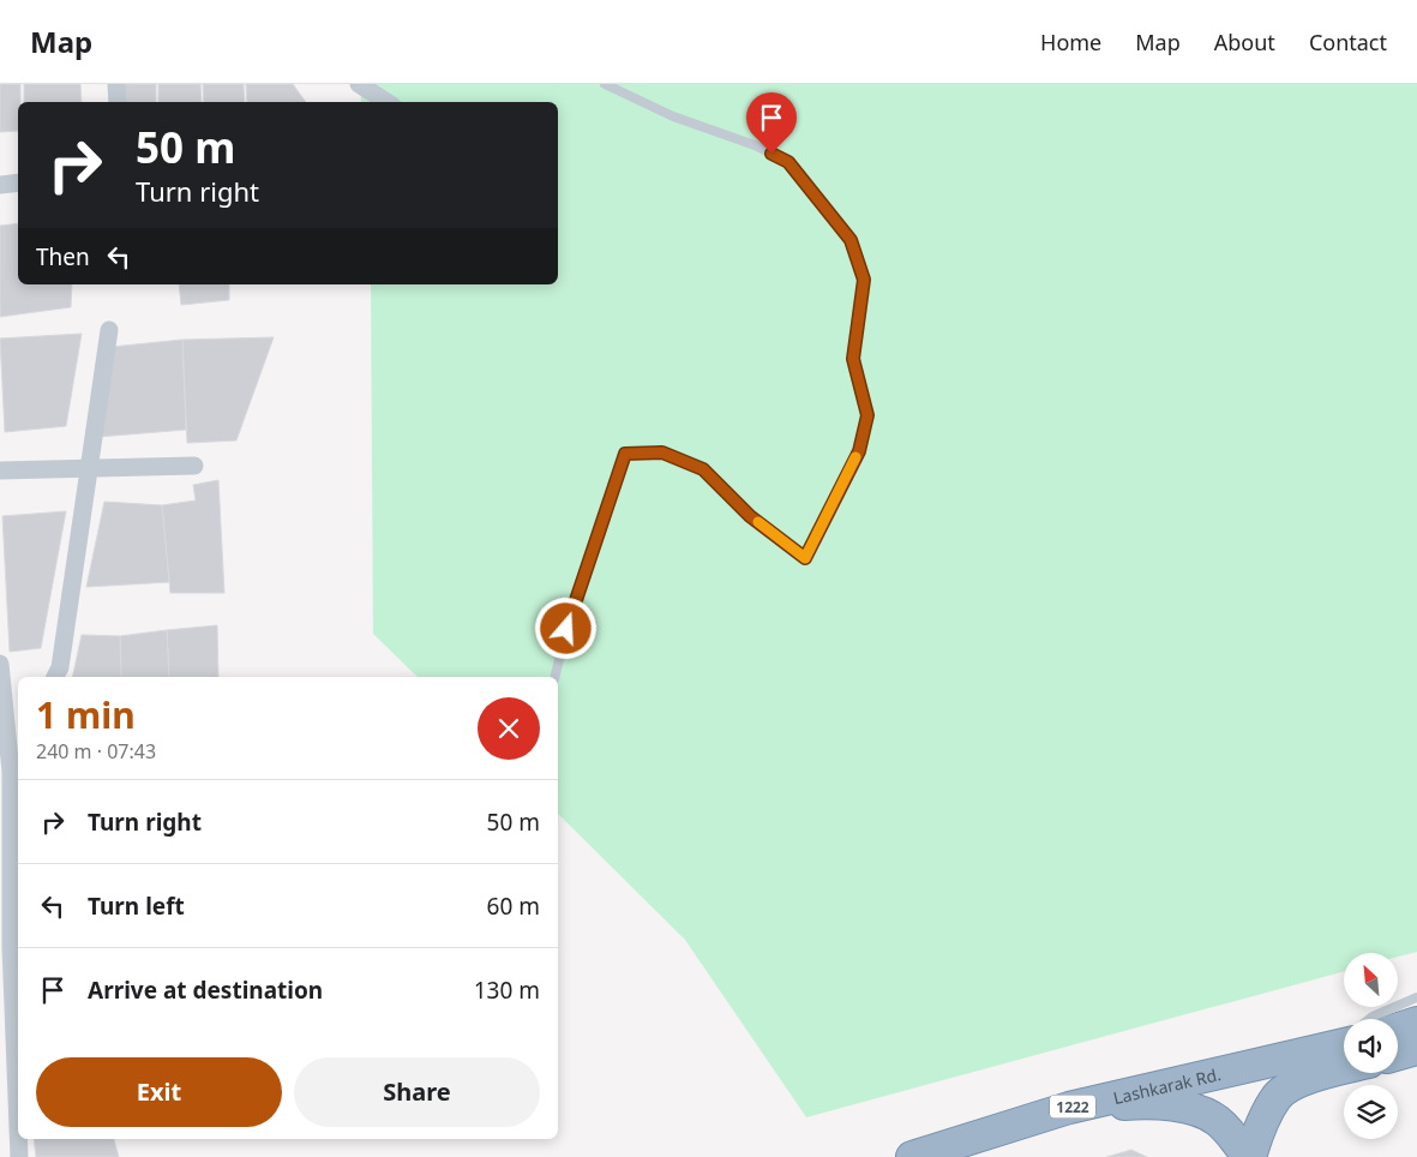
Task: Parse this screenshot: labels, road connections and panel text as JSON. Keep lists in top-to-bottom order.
{
  "streets": {
    "highway": ["Lashkarak Rd.", "1222"]
  },
  "crossings": [
    ["Lashkarak Rd.", "1222"]
  ],
  "north": "top left",
  "page": {
    "header": "Map",
    "nav": [
      "Home",
      "Map",
      "About",
      "Contact"
    ],
    "turn": ["50 m", "Turn right"],
    "then": "Then",
    "heading": ["1 min", "240 m · 07:43"],
    "list": [
      {
        "name": "Turn right",
        "value": "50 m"
      },
      {
        "name": "Turn left",
        "value": "60 m"
      },
      {
        "name": "Arrive at destination",
        "value": "130 m"
      }
    ],
    "buttons": ["Exit", "Share"]
  }
}
